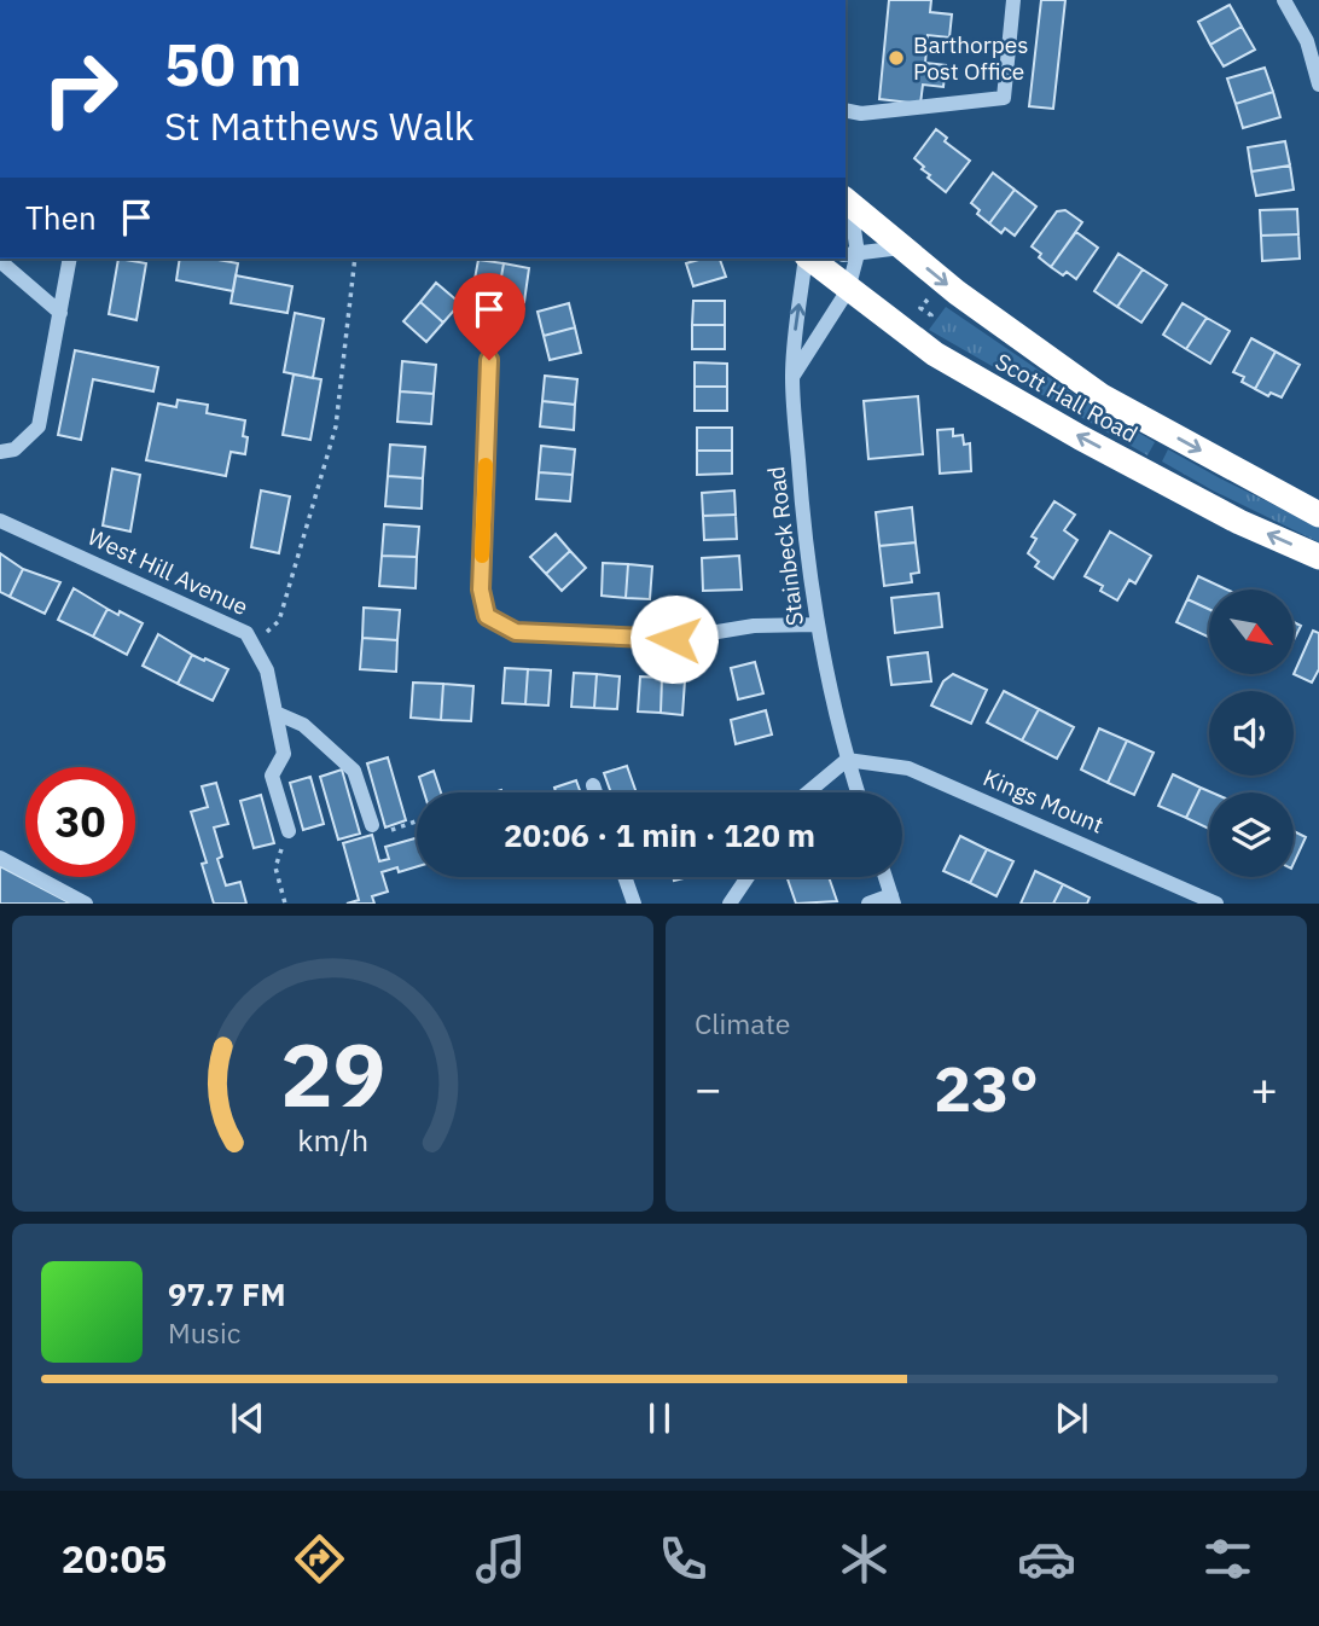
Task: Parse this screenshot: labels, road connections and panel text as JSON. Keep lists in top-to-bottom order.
{
  "streets": {
    "highway": ["Scott Hall Road"],
    "street": ["Stainbeck Road", "West Hill Avenue", "Kings Mount"]
  },
  "crossings": [
    ["Stainbeck Road", "Kings Mount"]
  ],
  "places": ["Barthorpes Post Office"],
  "north": "bottom right",
  "page": {
    "turn": ["50 m", "St Matthews Walk"],
    "then": "Then",
    "limit": "30",
    "trip": "20:06 · 1 min · 120 m",
    "tile": "Climate",
    "heat": ["−", "23°", "+"],
    "song": ["97.7 FM", "Music"],
    "tabs": "20:05",
    "gauge": ["29", "km/h"]
  }
}
